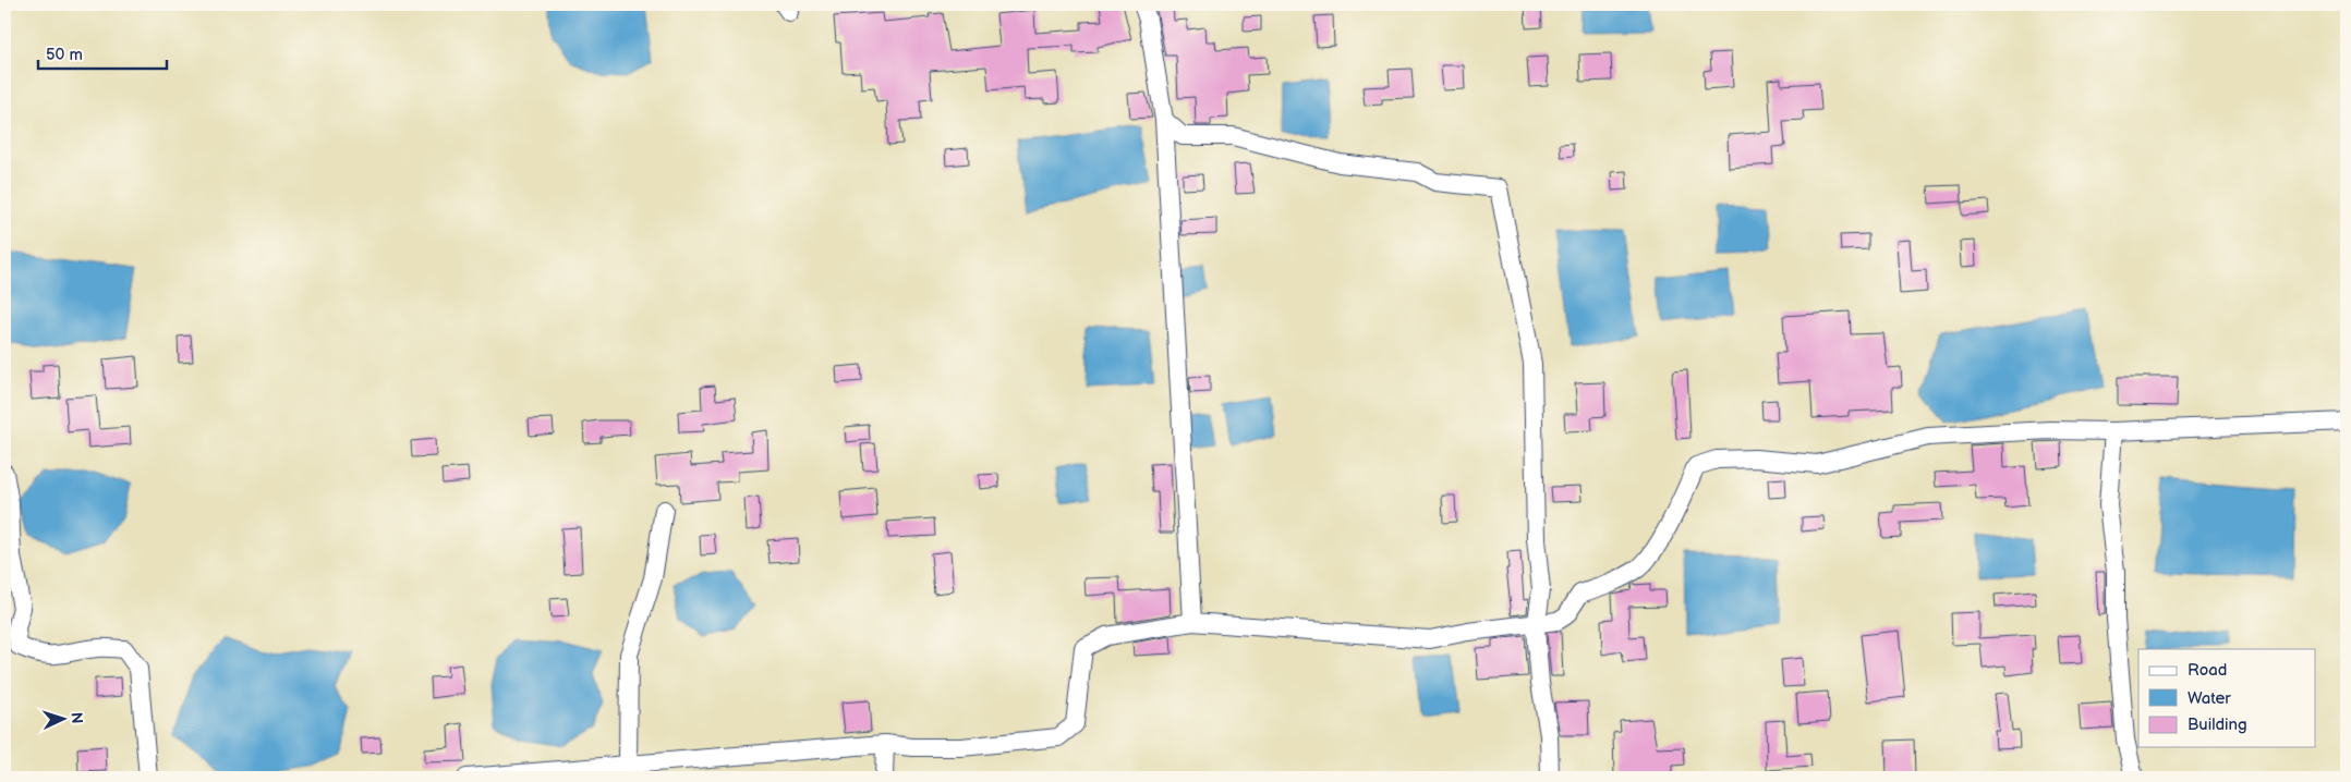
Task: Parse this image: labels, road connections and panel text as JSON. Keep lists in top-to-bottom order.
{
  "legend": ["Road", "Water", "Building"],
  "scale_bar": "50 m",
  "north": "right"
}
